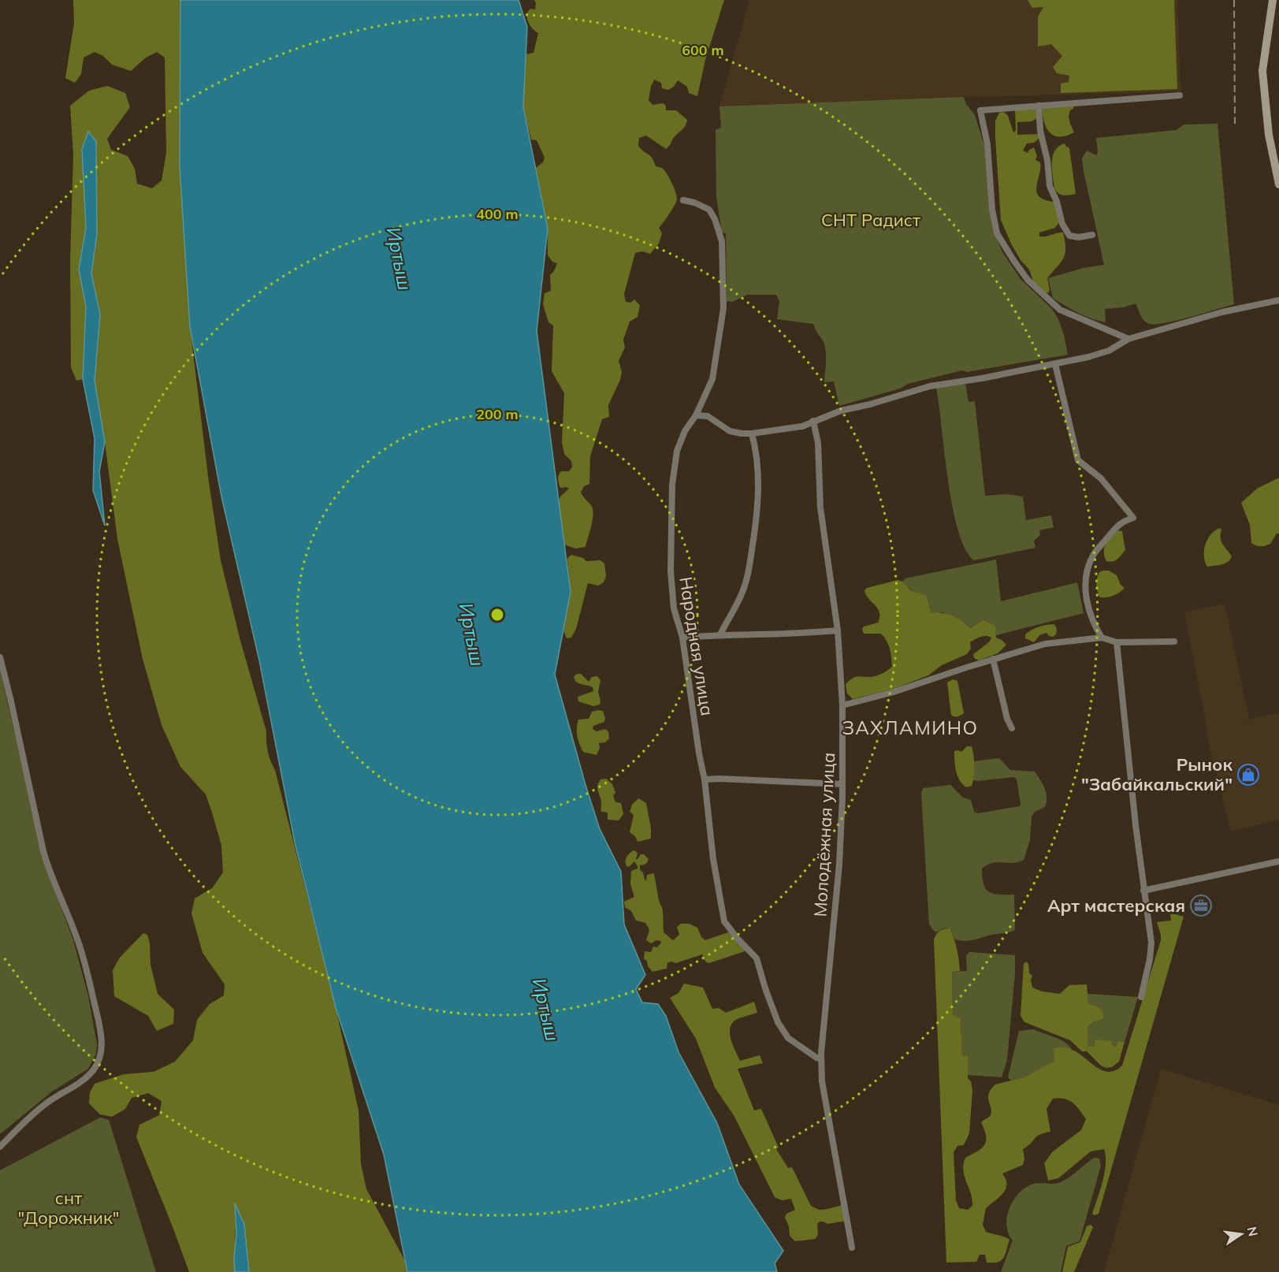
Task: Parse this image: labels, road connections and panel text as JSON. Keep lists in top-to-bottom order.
{
  "streets": {
    "street": ["Народная улица", "Молодёжная улица"]
  },
  "crossings": [
    ["Народная улица", "Молодёжная улица"]
  ],
  "districts": ["ЗАХЛАМИНО"],
  "water": ["Иртыш"],
  "parks": ["СНТ Радист", "снт \"Дорожник\""],
  "places": {
    "shop": ["Рынок \"Забайкальский\""],
    "office": ["Арт мастерская"]
  },
  "north": "right",
  "rings": ["600 m", "400 m", "200 m"]
}
